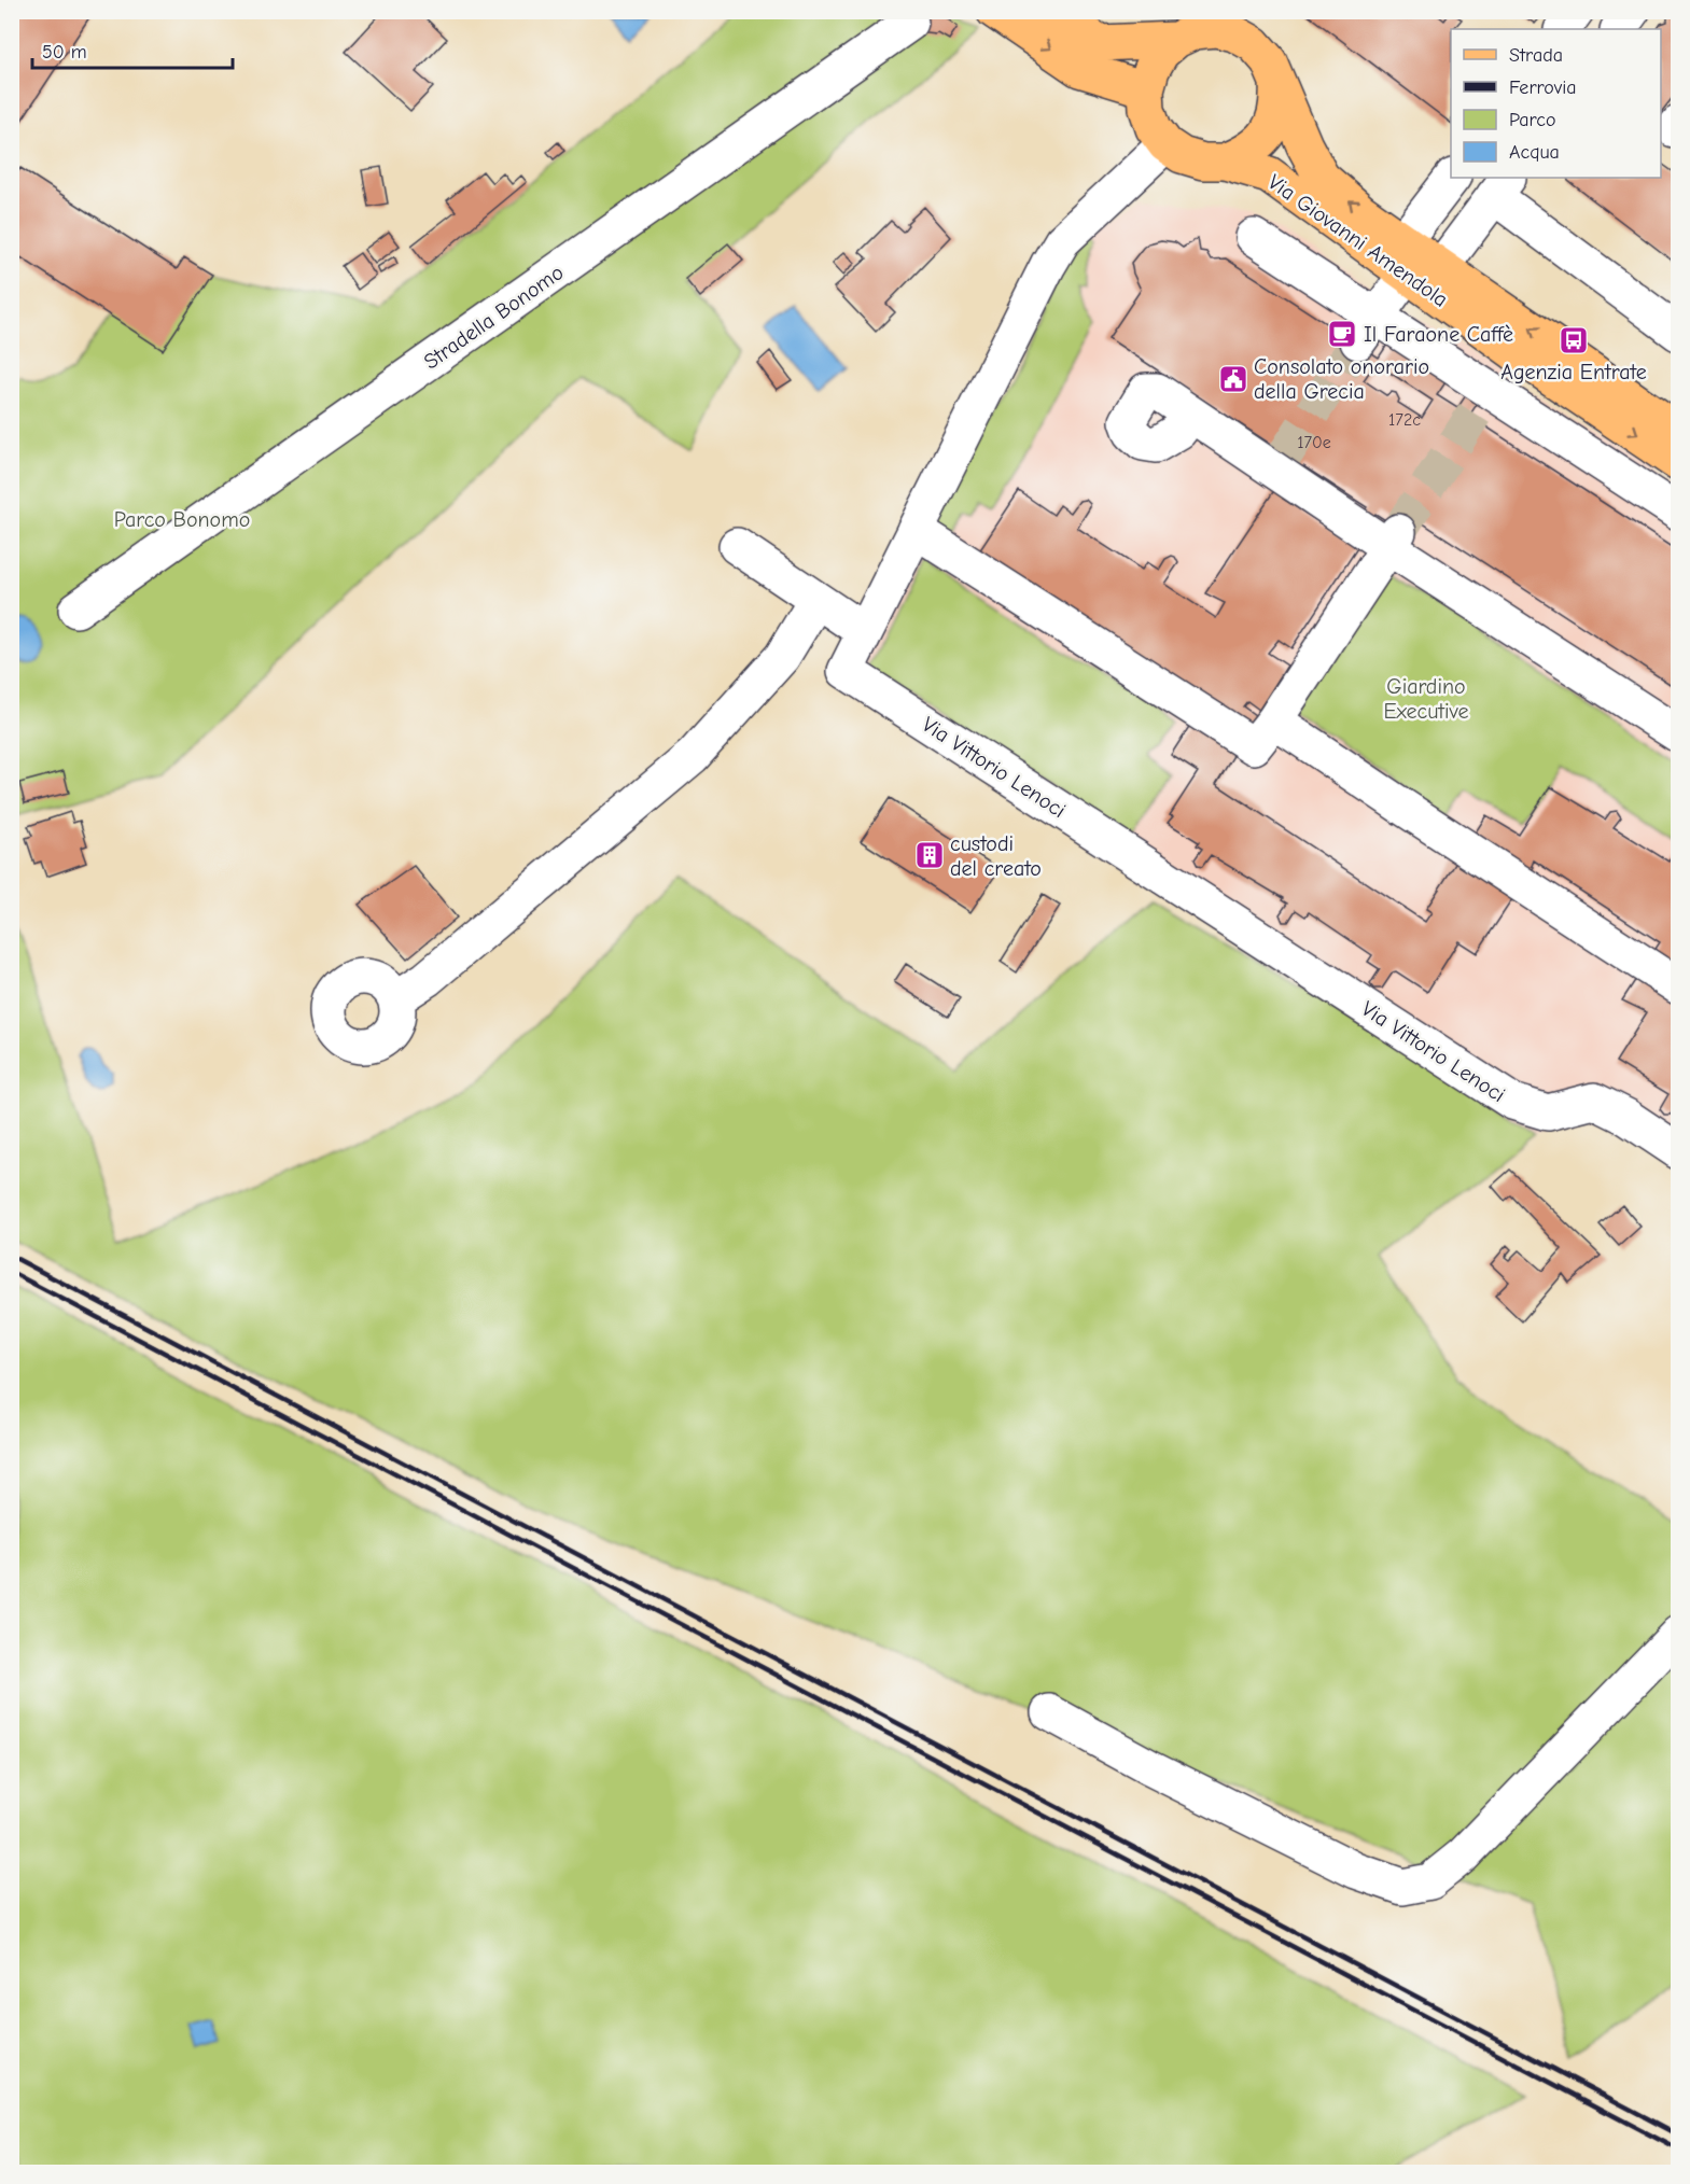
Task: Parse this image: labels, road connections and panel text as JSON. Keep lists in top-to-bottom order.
{
  "streets": {
    "main road": ["Via Giovanni Amendola"],
    "street": ["Stradella Bonomo", "Via Vittorio Lenoci"]
  },
  "crossings": [
    ["Via Giovanni Amendola", "Via Vittorio Lenoci"]
  ],
  "parks": ["Parco Bonomo", "Giardino Executive"],
  "places": {
    "cafe": ["Il Faraone Caffè"],
    "bus stop": ["Agenzia Entrate"],
    "public building": ["Consolato onorario della Grecia"],
    "building": ["custodi del creato"]
  },
  "house_numbers": ["172c", "170e"],
  "legend": [
    "Strada",
    "Ferrovia",
    "Parco",
    "Acqua"
  ],
  "scale_bar": "50 m"
}
